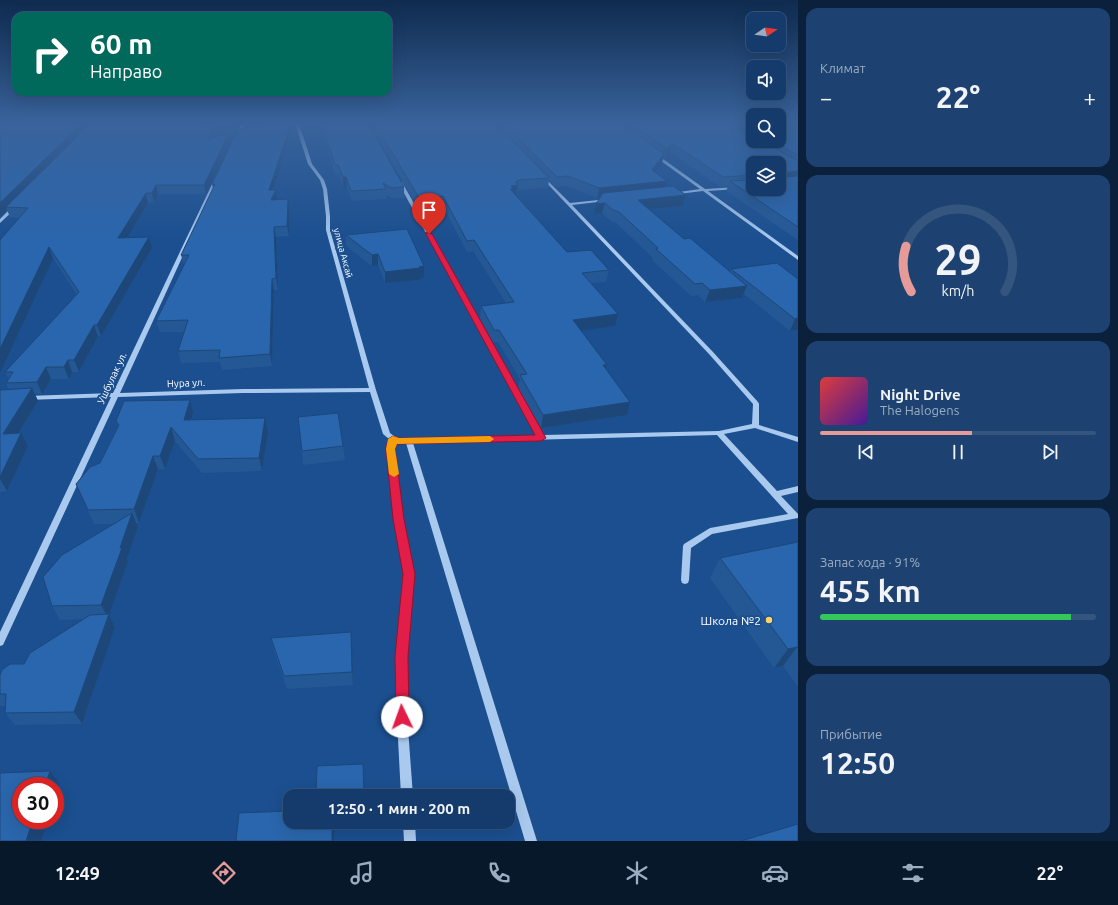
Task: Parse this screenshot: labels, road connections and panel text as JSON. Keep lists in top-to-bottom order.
{
  "streets": {
    "street": ["улица Аксай", "Ушбулак ул.", "Нура ул."]
  },
  "crossings": [
    ["улица Аксай", "Нура ул."],
    ["Ушбулак ул.", "Нура ул."]
  ],
  "places": ["Школа №2"],
  "north": "right",
  "page": {
    "tile": [
      "Климат",
      ["Запас хода · 91%", "455 km"],
      ["Прибытие", "12:50"]
    ],
    "turn": ["60 m", "Направо"],
    "heat": ["−", "22°", "+"],
    "song": ["Night Drive", "The Halogens"],
    "limit": "30",
    "trip": "12:50 · 1 мин · 200 m",
    "tabs": ["12:49", "22°"],
    "gauge": ["29", "km/h"]
  }
}
